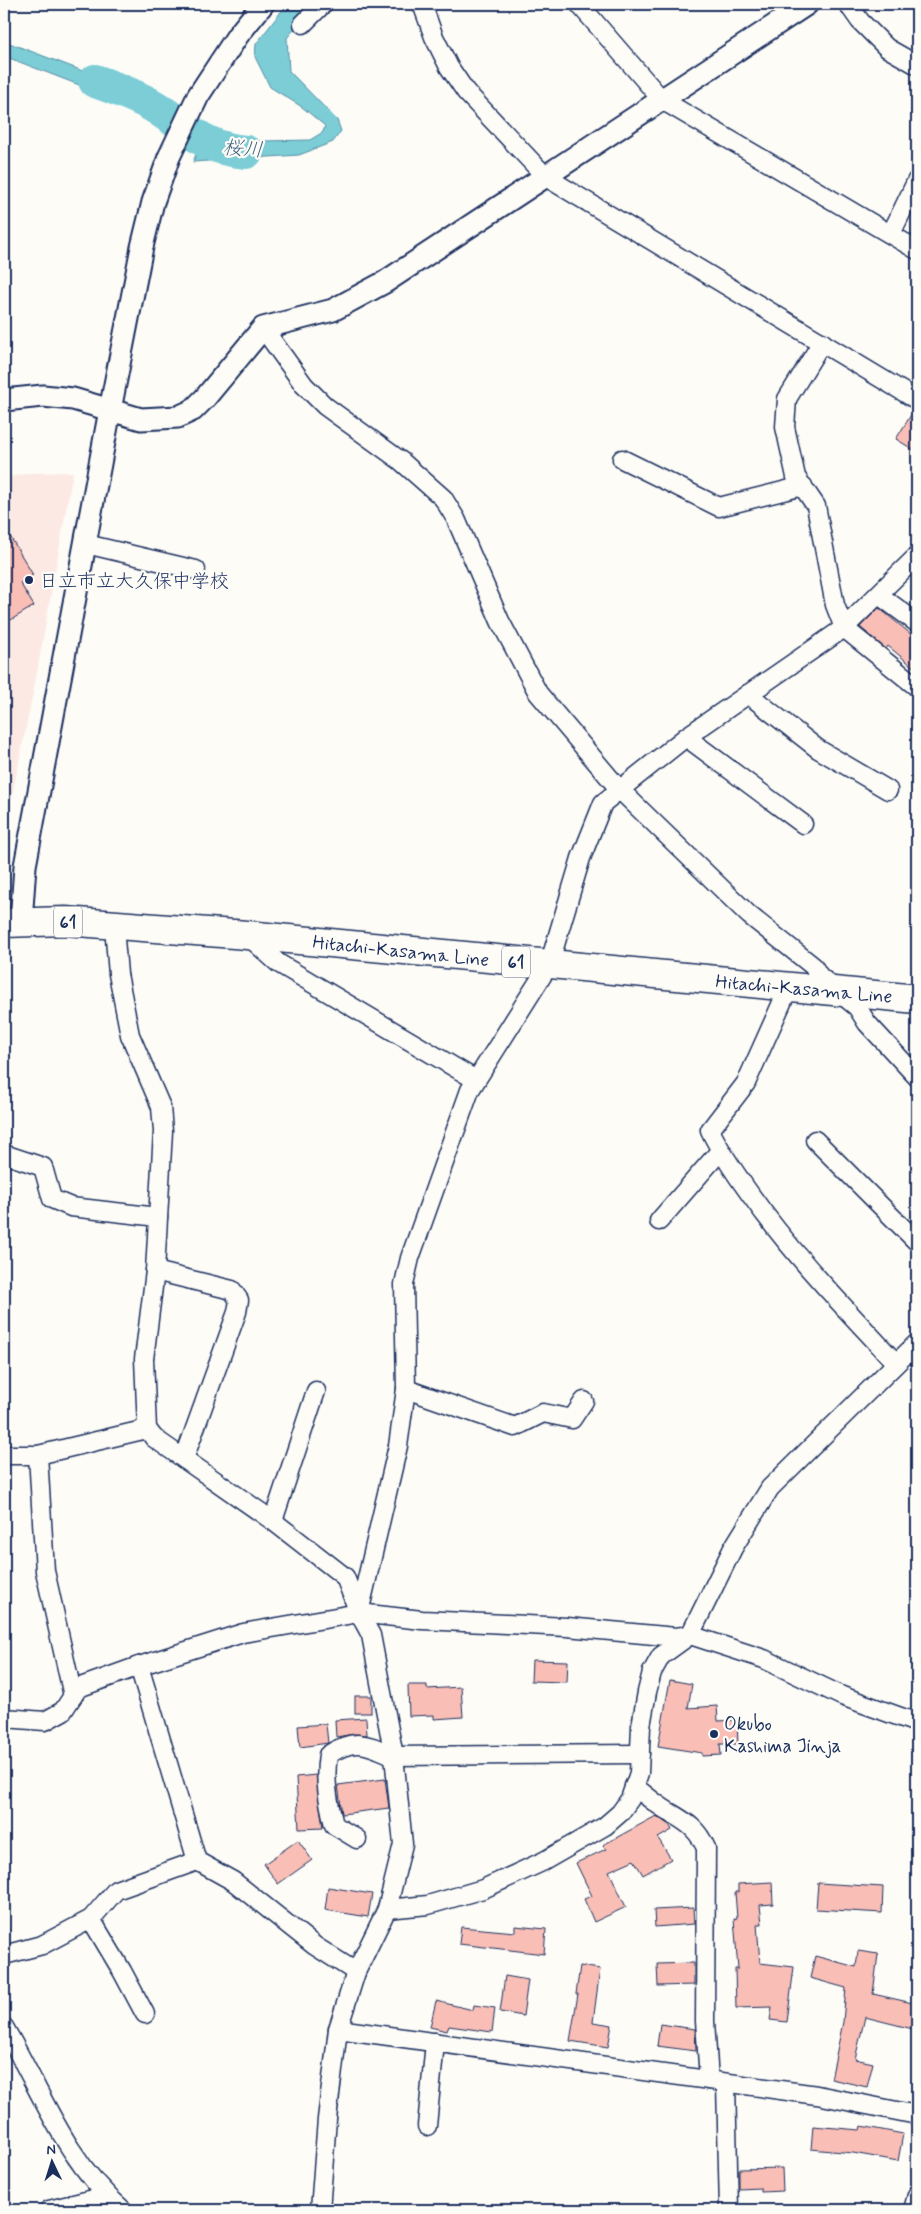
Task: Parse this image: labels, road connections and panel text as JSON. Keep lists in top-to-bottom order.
{
  "streets": {
    "main road": ["61", "Hitachi-Kasama Line"]
  },
  "water": ["桜川"],
  "places": ["日立市立大久保中学校", "Okubo Kashima Jinja"],
  "north": "top"
}
